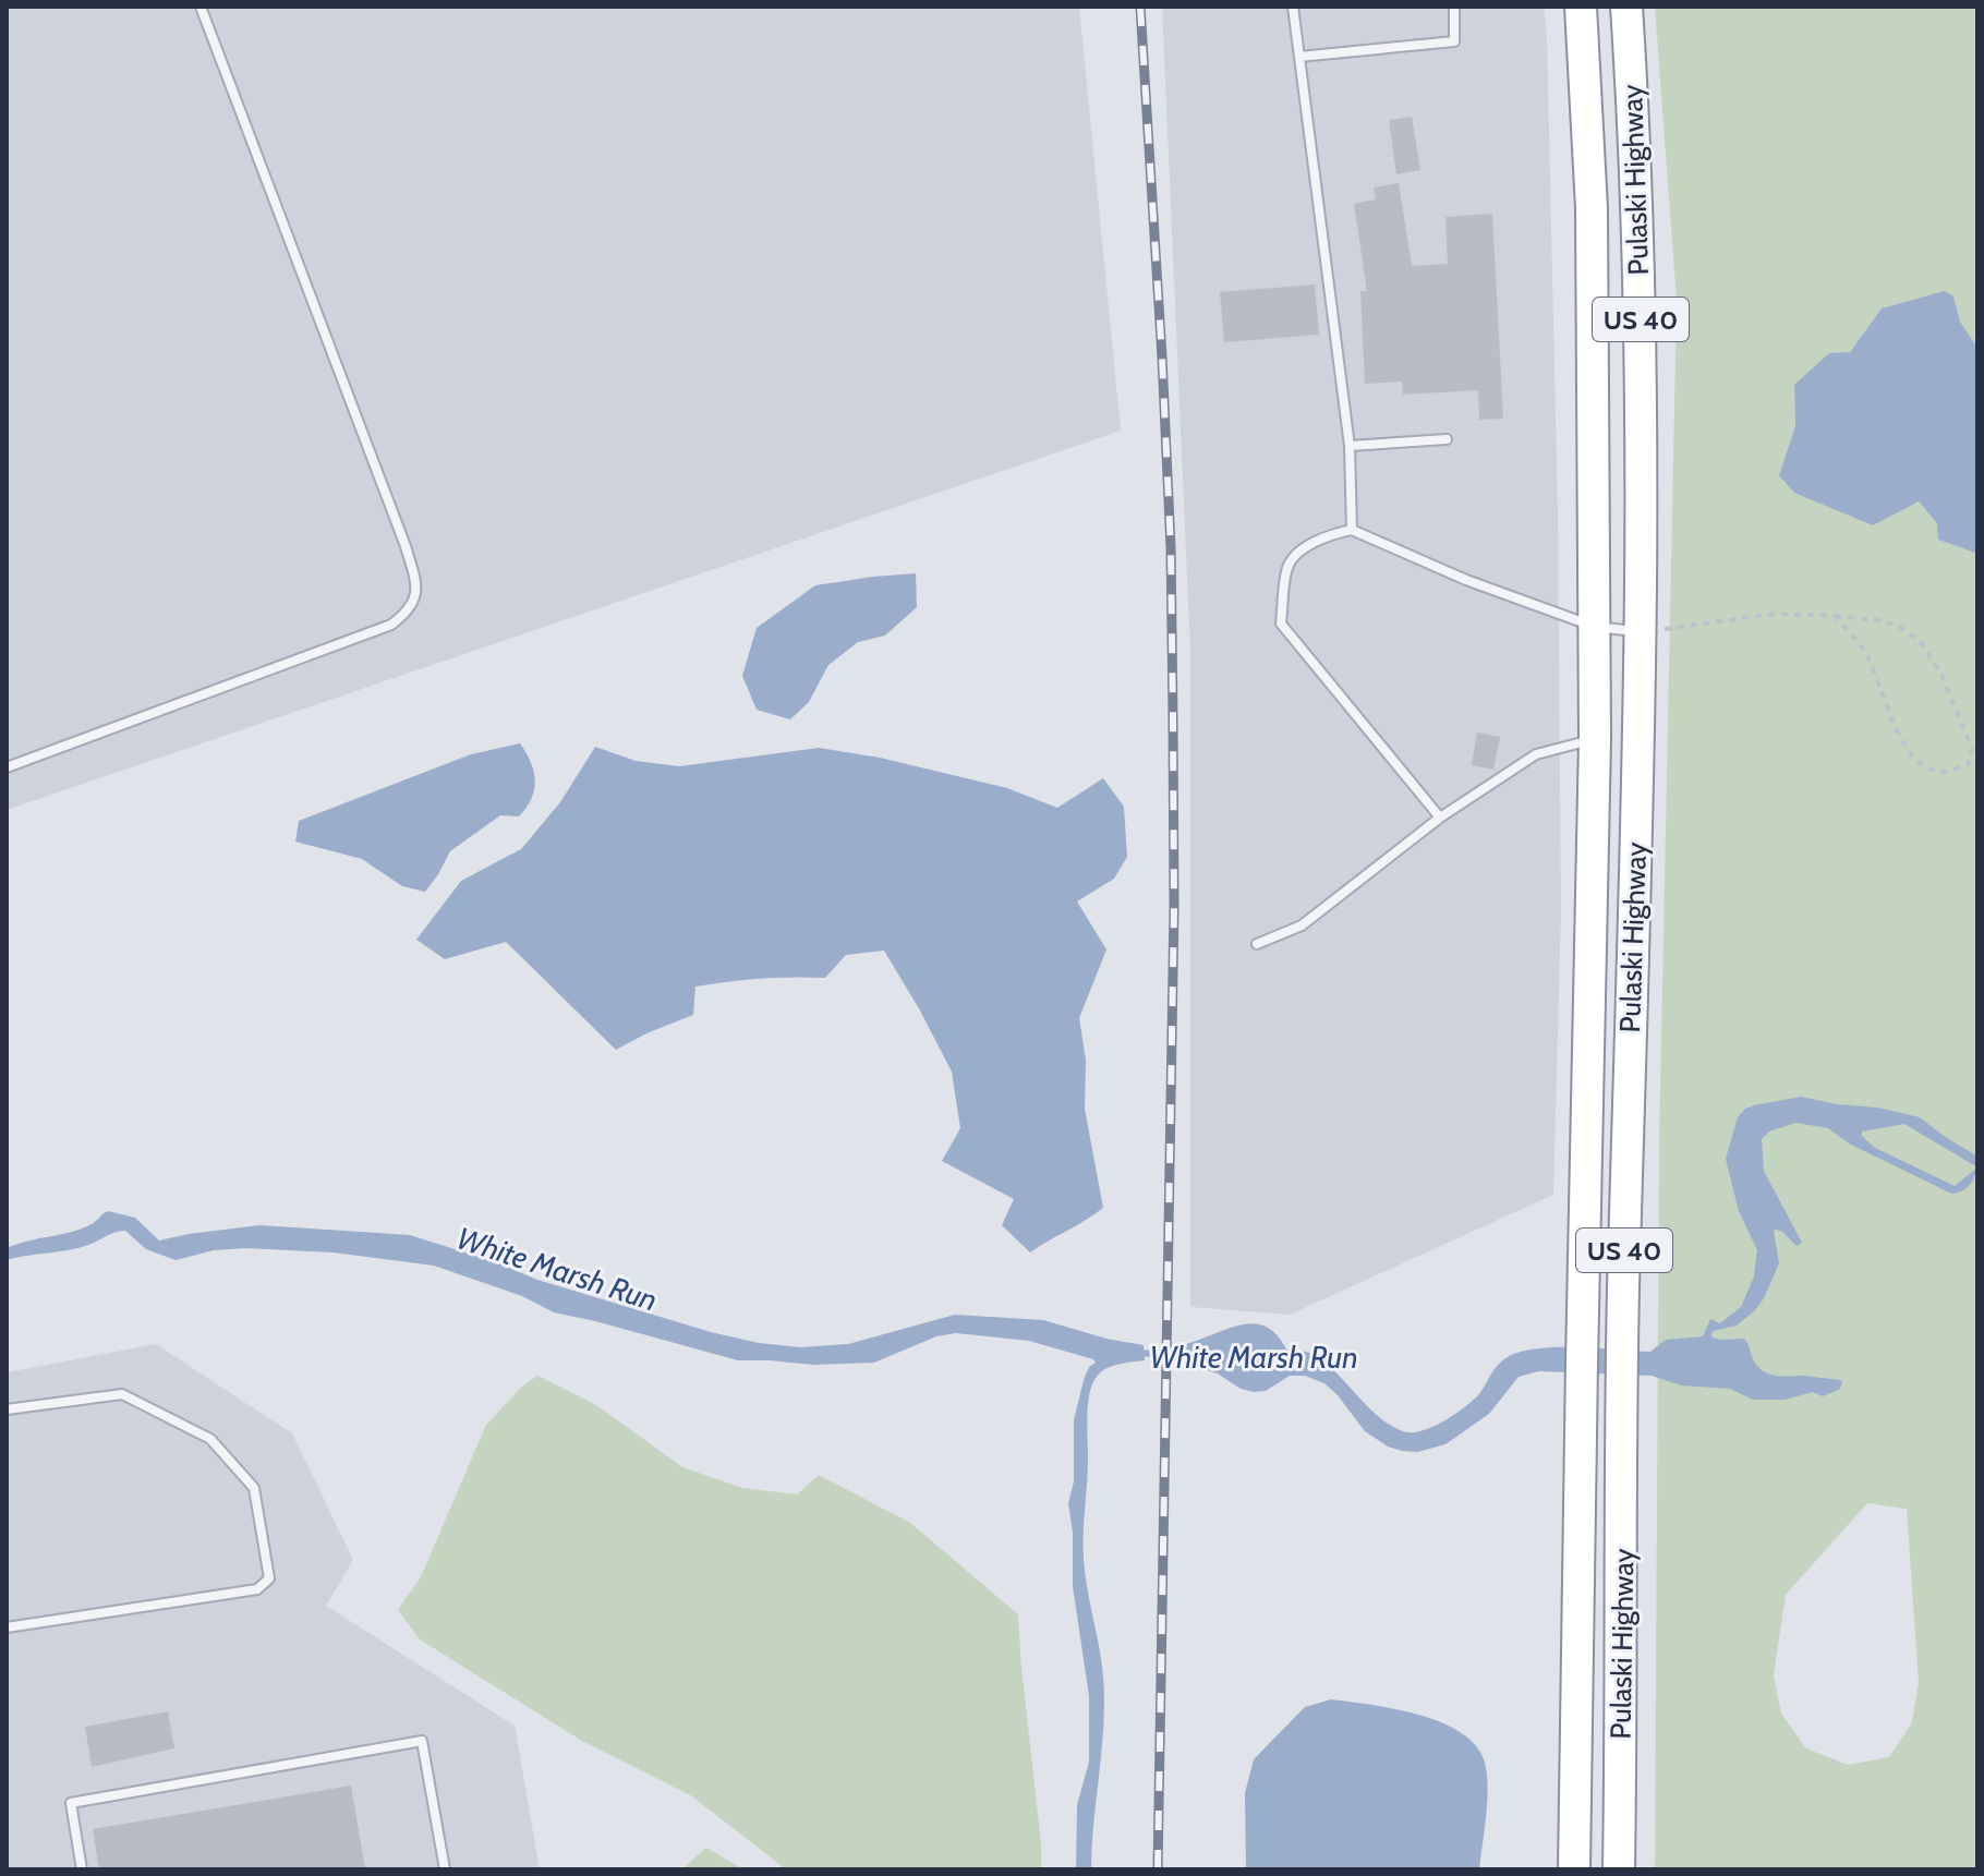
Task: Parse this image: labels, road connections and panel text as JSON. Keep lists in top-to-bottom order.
{
  "streets": {
    "highway": ["Pulaski Highway", "US 40"]
  },
  "water": ["White Marsh Run"]
}
